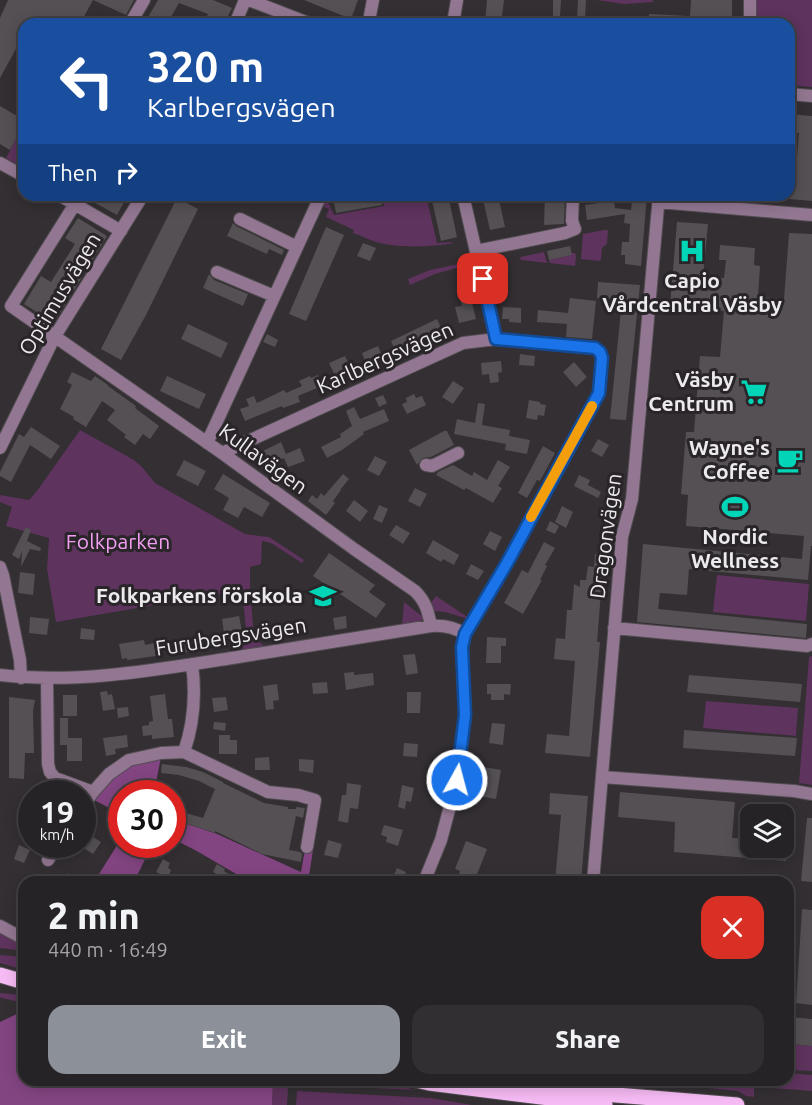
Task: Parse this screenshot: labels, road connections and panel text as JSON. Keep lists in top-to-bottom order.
{
  "streets": {
    "street": [
      "Optimusvägen",
      "Karlbergsvägen",
      "Kullavägen",
      "Dragonvägen",
      "Furubergsvägen"
    ]
  },
  "crossings": [
    ["Optimusvägen", "Kullavägen"],
    ["Karlbergsvägen", "Kullavägen"],
    ["Karlbergsvägen", "Furubergsvägen"],
    ["Kullavägen", "Furubergsvägen"]
  ],
  "parks": ["Folkparken"],
  "places": {
    "hospital": ["Capio Vårdcentral Väsby"],
    "supermarket": ["Väsby Centrum"],
    "cafe": ["Wayne's Coffee"],
    "sports": ["Nordic Wellness"],
    "school or university": ["Folkparkens förskola"]
  },
  "page": {
    "turn": ["320 m", "Karlbergsvägen"],
    "then": "Then",
    "speed": "19 km/h",
    "limit": "30",
    "heading": ["2 min", "440 m · 16:49"],
    "buttons": ["Exit", "Share"]
  }
}
